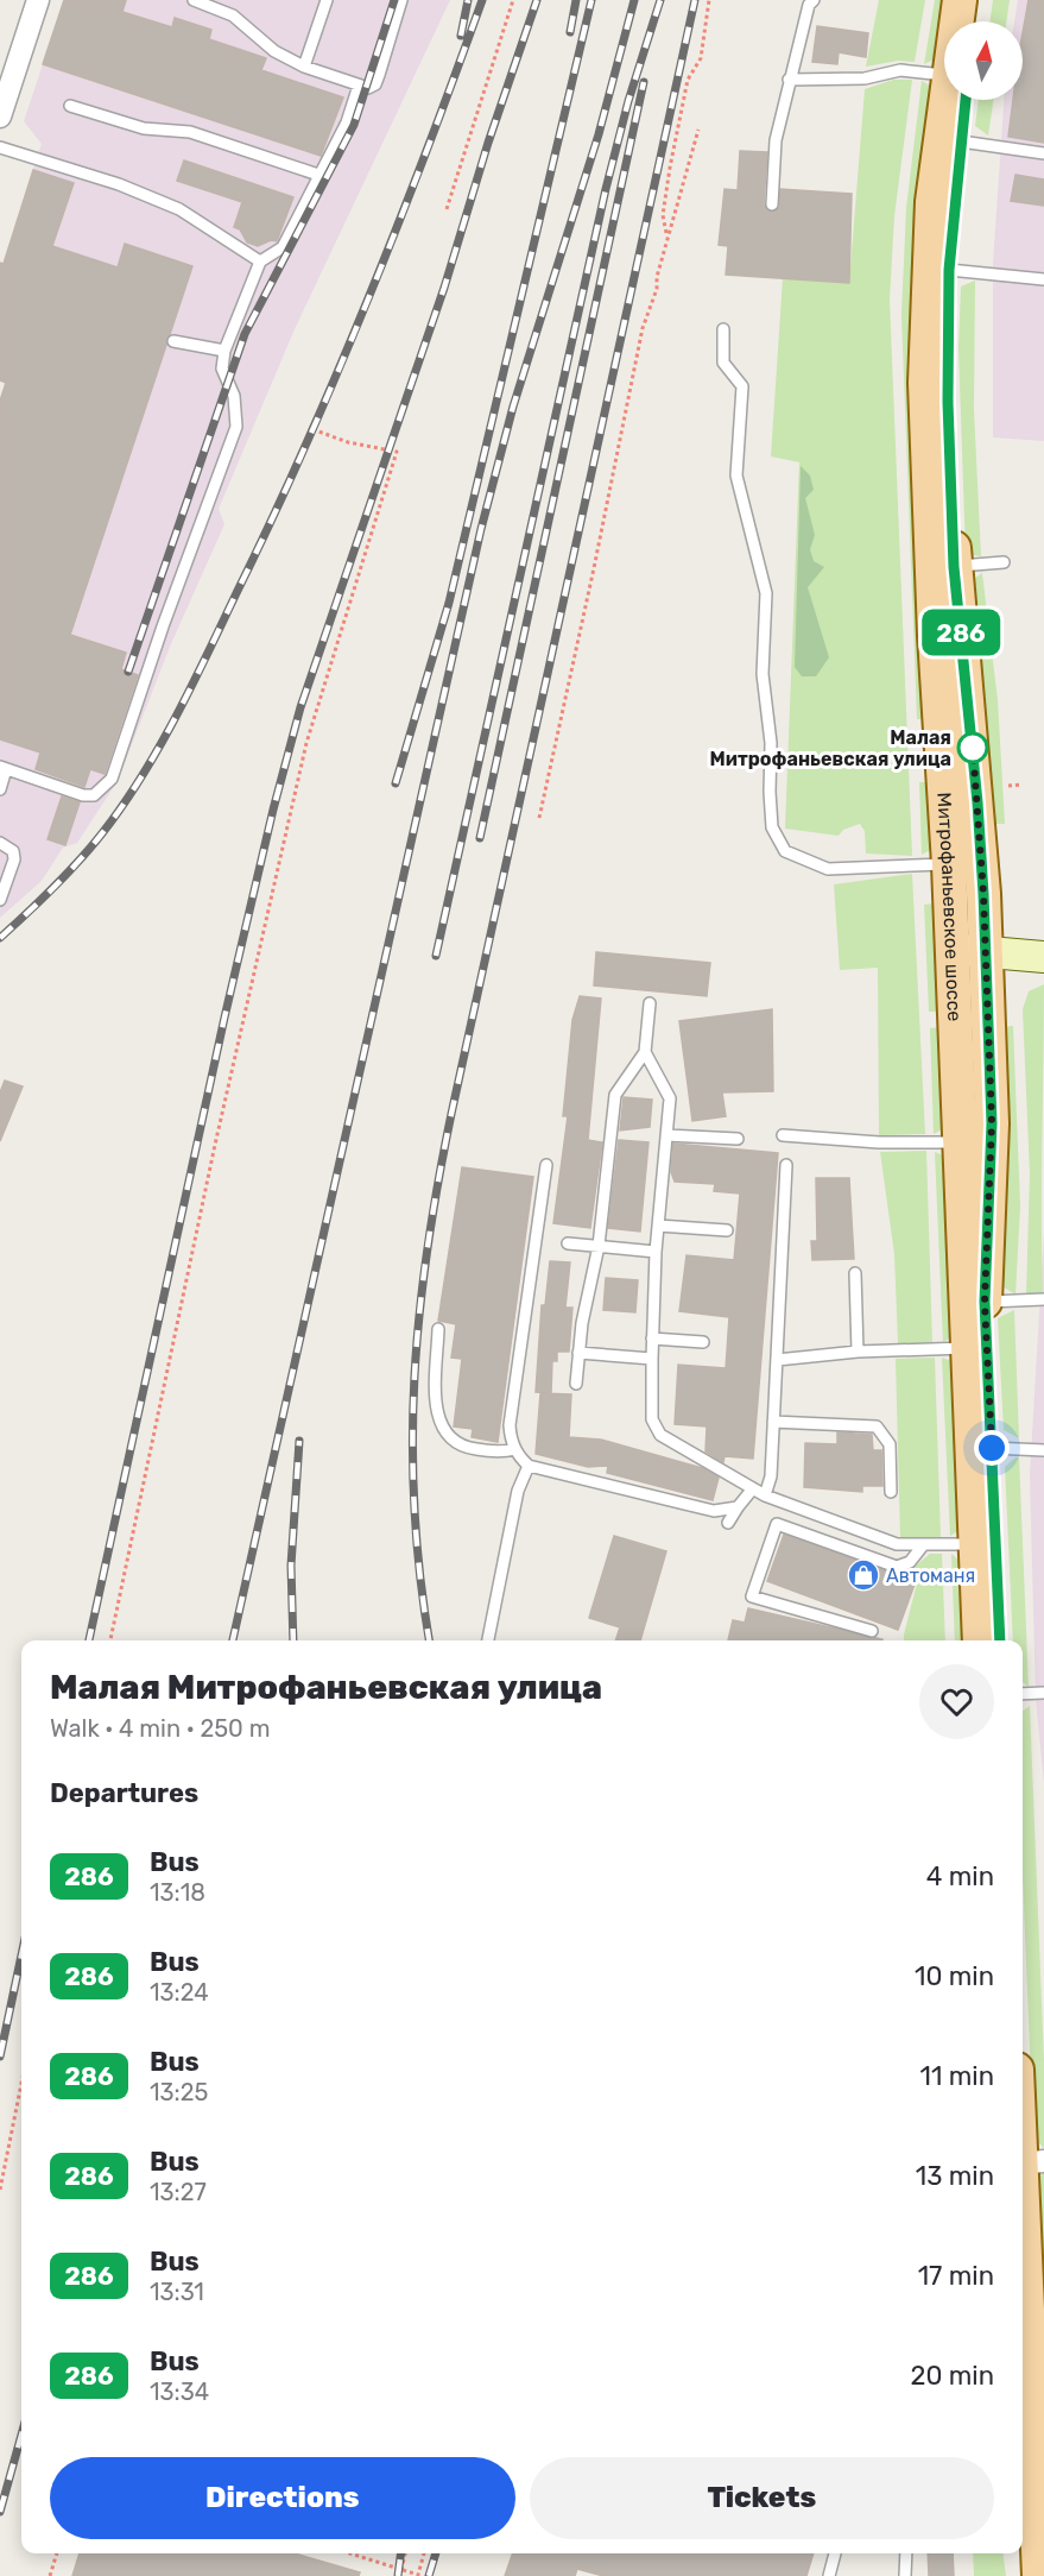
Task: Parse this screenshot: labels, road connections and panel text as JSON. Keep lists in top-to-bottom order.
{
  "streets": {
    "main road": ["Митрофаньевское шоссе"]
  },
  "places": {
    "other": ["Малая Митрофаньевская улица"],
    "shop": ["Автоманя"]
  },
  "lines": ["bus line 286"],
  "north": "top",
  "page": {
    "on_map": "286",
    "heading": [
      ["Малая Митрофаньевская улица", "Walk · 4 min · 250 m"],
      "Departures"
    ],
    "list": [
      {
        "mark": "286",
        "name": "Bus",
        "note": "13:18",
        "value": "4 min"
      },
      {
        "mark": "286",
        "name": "Bus",
        "note": "13:24",
        "value": "10 min"
      },
      {
        "mark": "286",
        "name": "Bus",
        "note": "13:25",
        "value": "11 min"
      },
      {
        "mark": "286",
        "name": "Bus",
        "note": "13:27",
        "value": "13 min"
      },
      {
        "mark": "286",
        "name": "Bus",
        "note": "13:31",
        "value": "17 min"
      },
      {
        "mark": "286",
        "name": "Bus",
        "note": "13:34",
        "value": "20 min"
      }
    ],
    "buttons": ["Directions", "Tickets"]
  }
}
